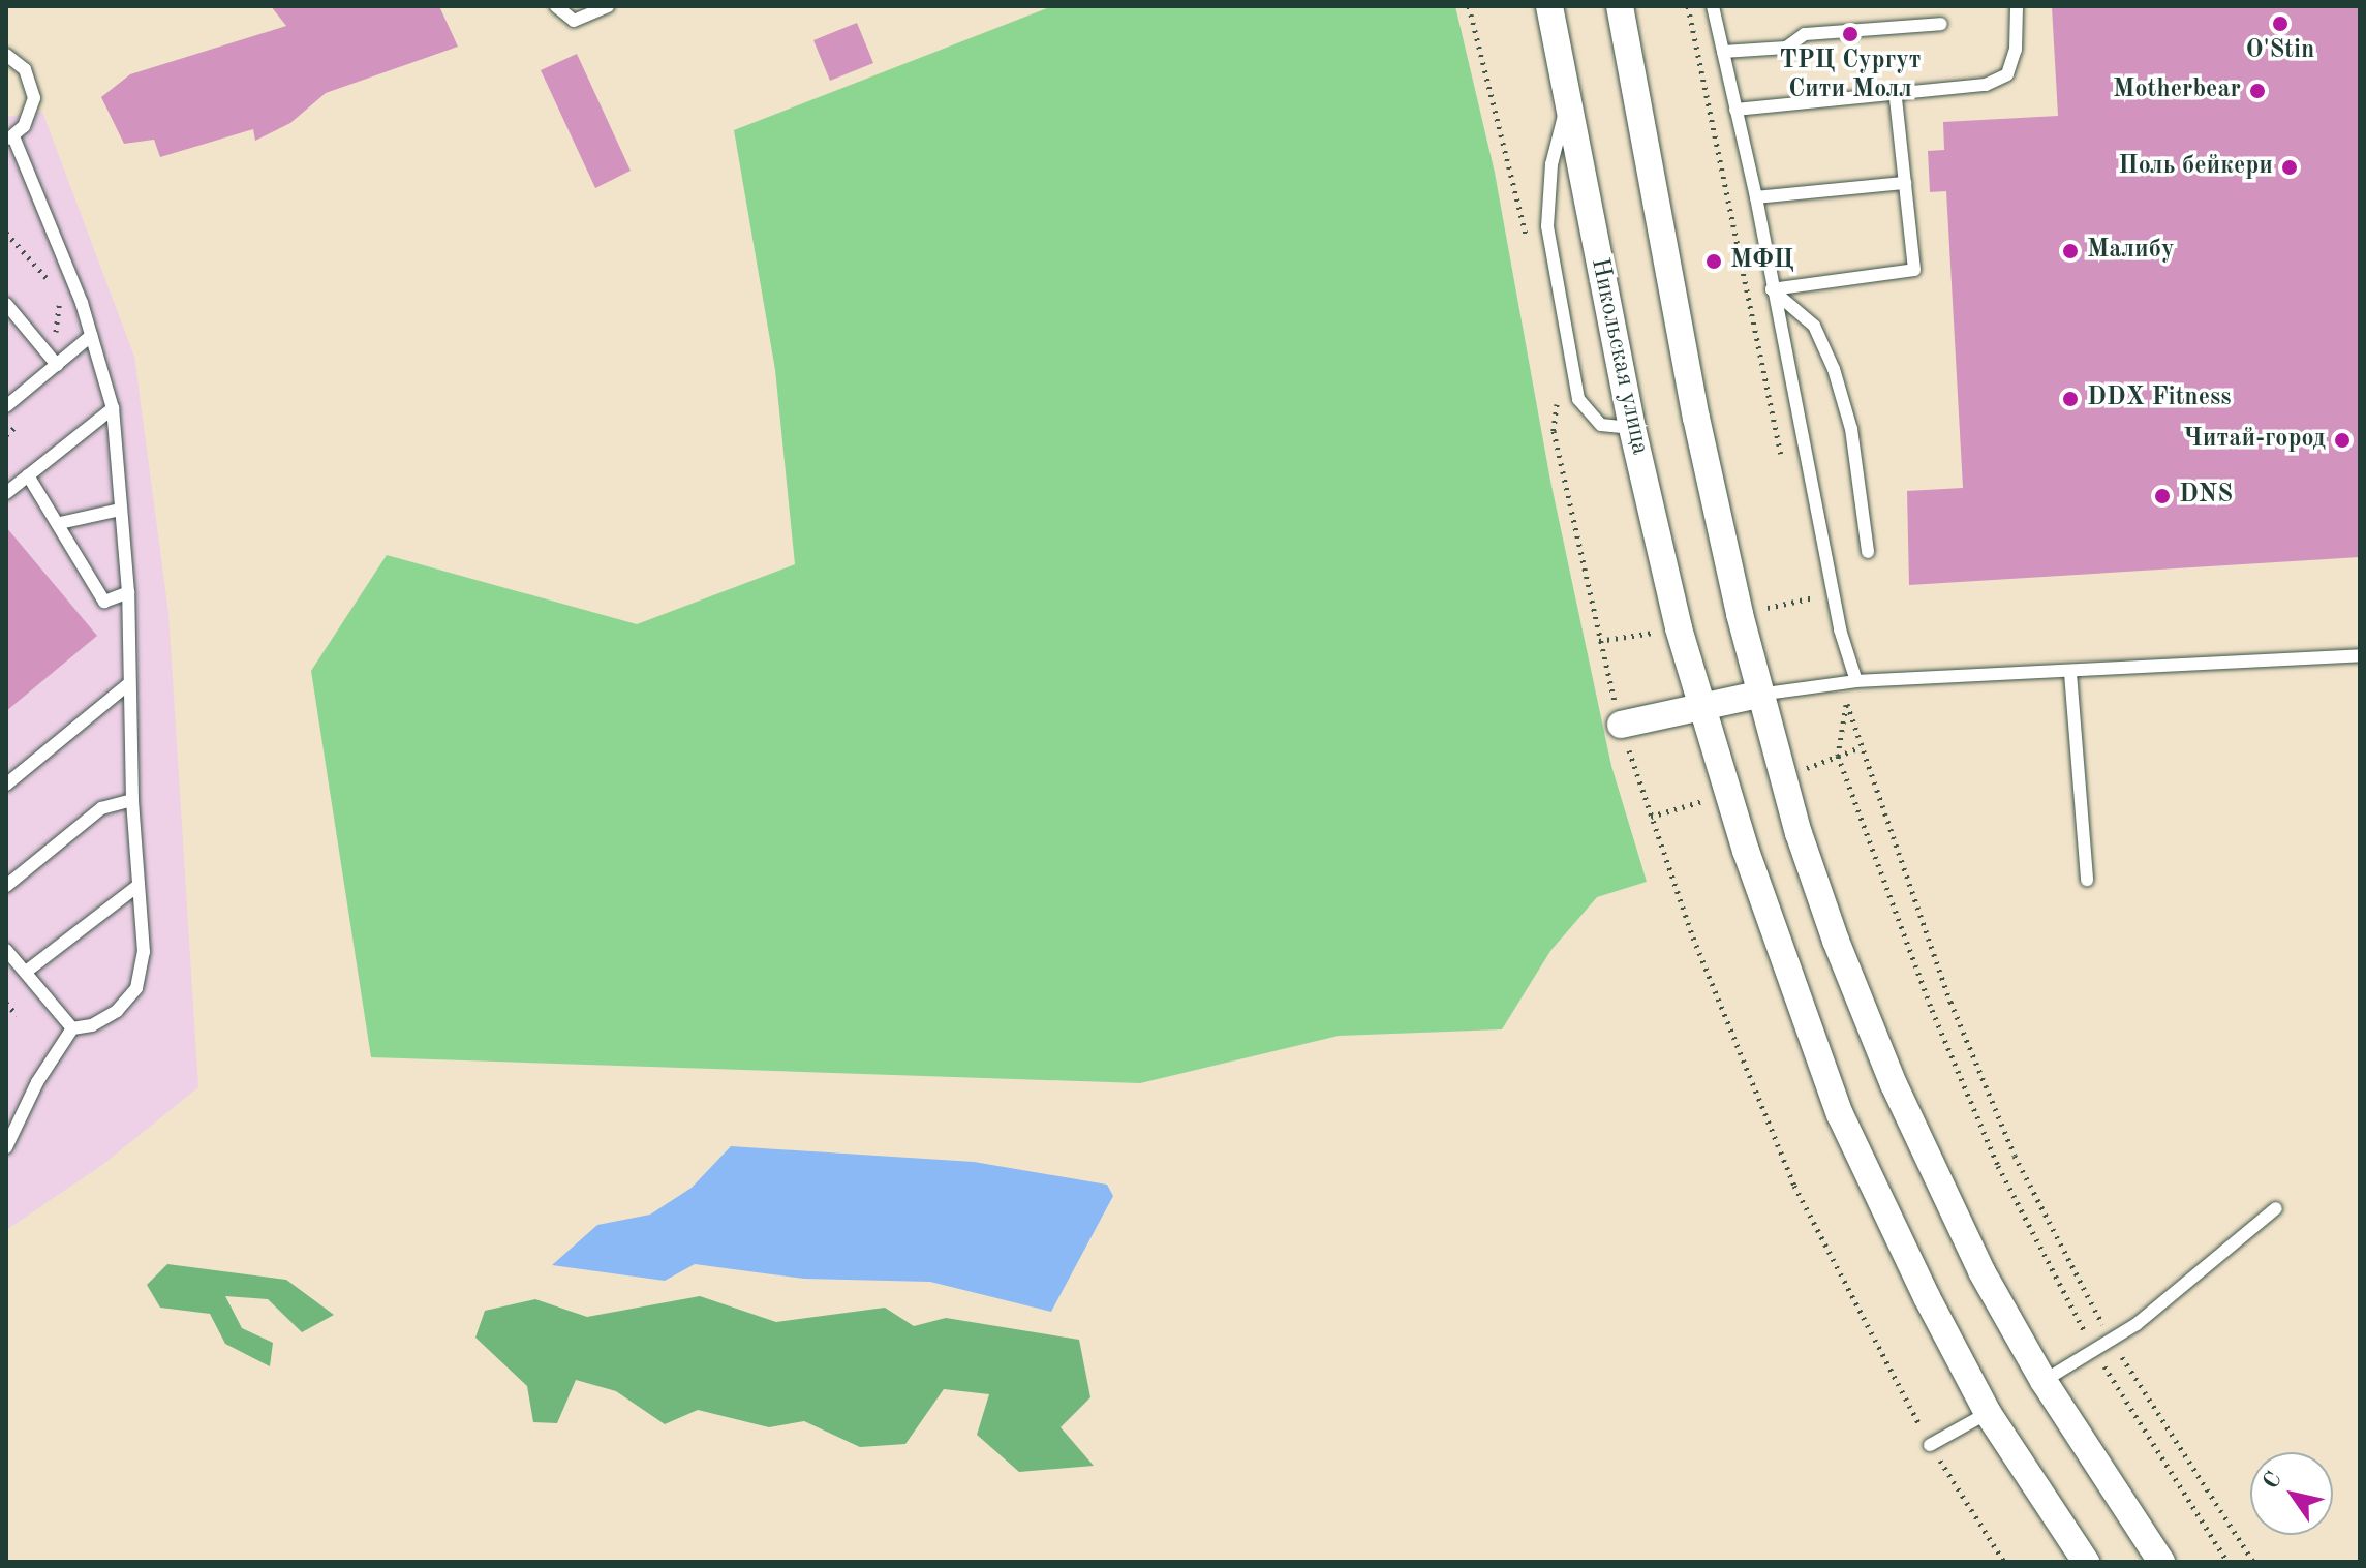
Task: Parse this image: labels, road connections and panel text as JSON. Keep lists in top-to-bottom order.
{
  "streets": {
    "street": ["Никольская улица"]
  },
  "places": [
    "O'Stin",
    "ТРЦ Сургут Сити Молл",
    "Motherbear",
    "Поль бейкери",
    "Малибу",
    "МФЦ",
    "DDX Fitness",
    "Читай-город",
    "DNS"
  ],
  "north": "top left"
}
